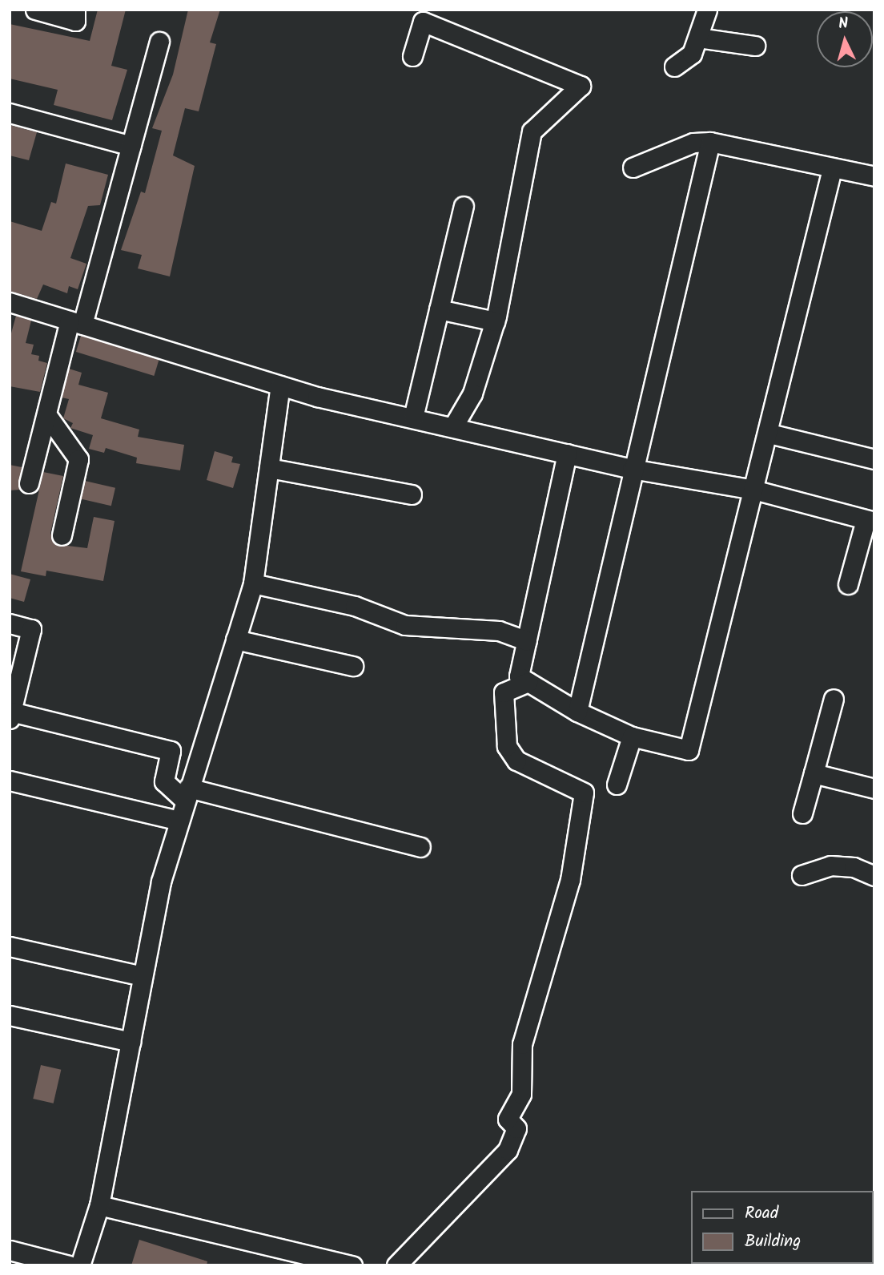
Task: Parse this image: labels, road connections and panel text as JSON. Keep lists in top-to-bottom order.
{
  "legend": ["Road", "Building"],
  "north": "top"
}
